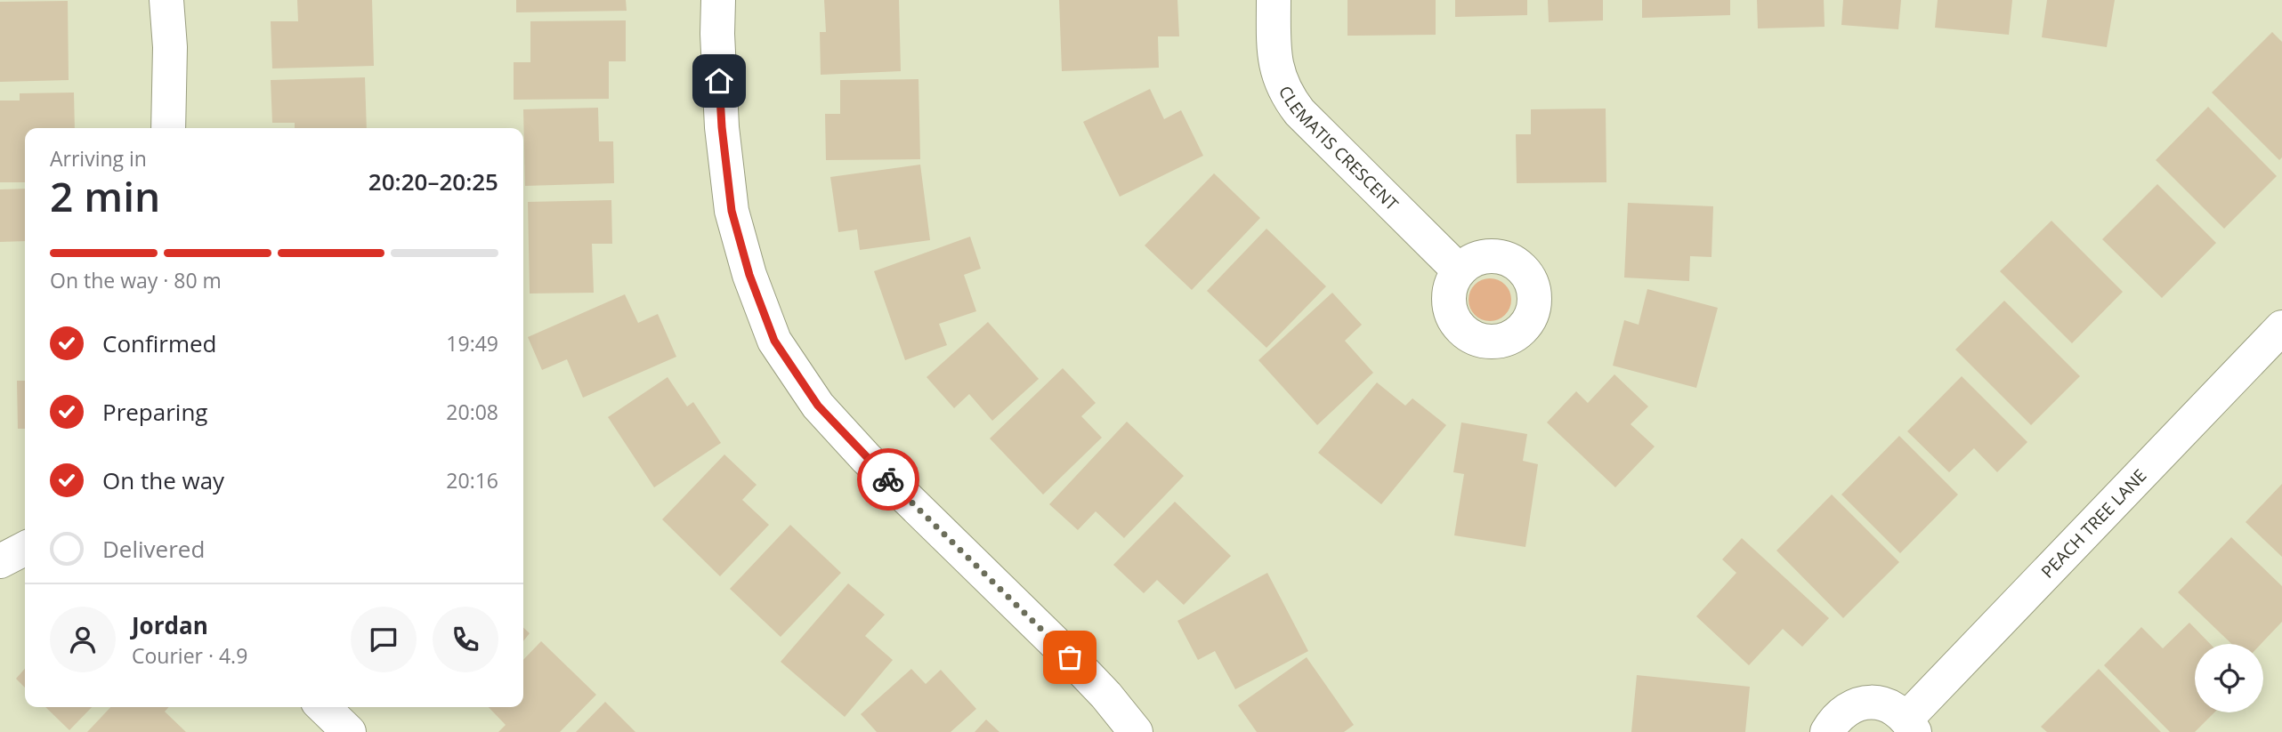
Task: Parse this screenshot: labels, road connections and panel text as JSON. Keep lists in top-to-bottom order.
{
  "streets": {
    "street": ["CLEMATIS CRESCENT", "PEACH TREE LANE"]
  },
  "page": {
    "heading": ["2 min", "Arriving in", "20:20–20:25"],
    "panel": ["Jordan", "Courier · 4.9"],
    "bar": "On the way · 80 m",
    "list": [
      ["Confirmed", "19:49"],
      ["Preparing", "20:08"],
      ["On the way", "20:16"],
      "Delivered"
    ]
  }
}
